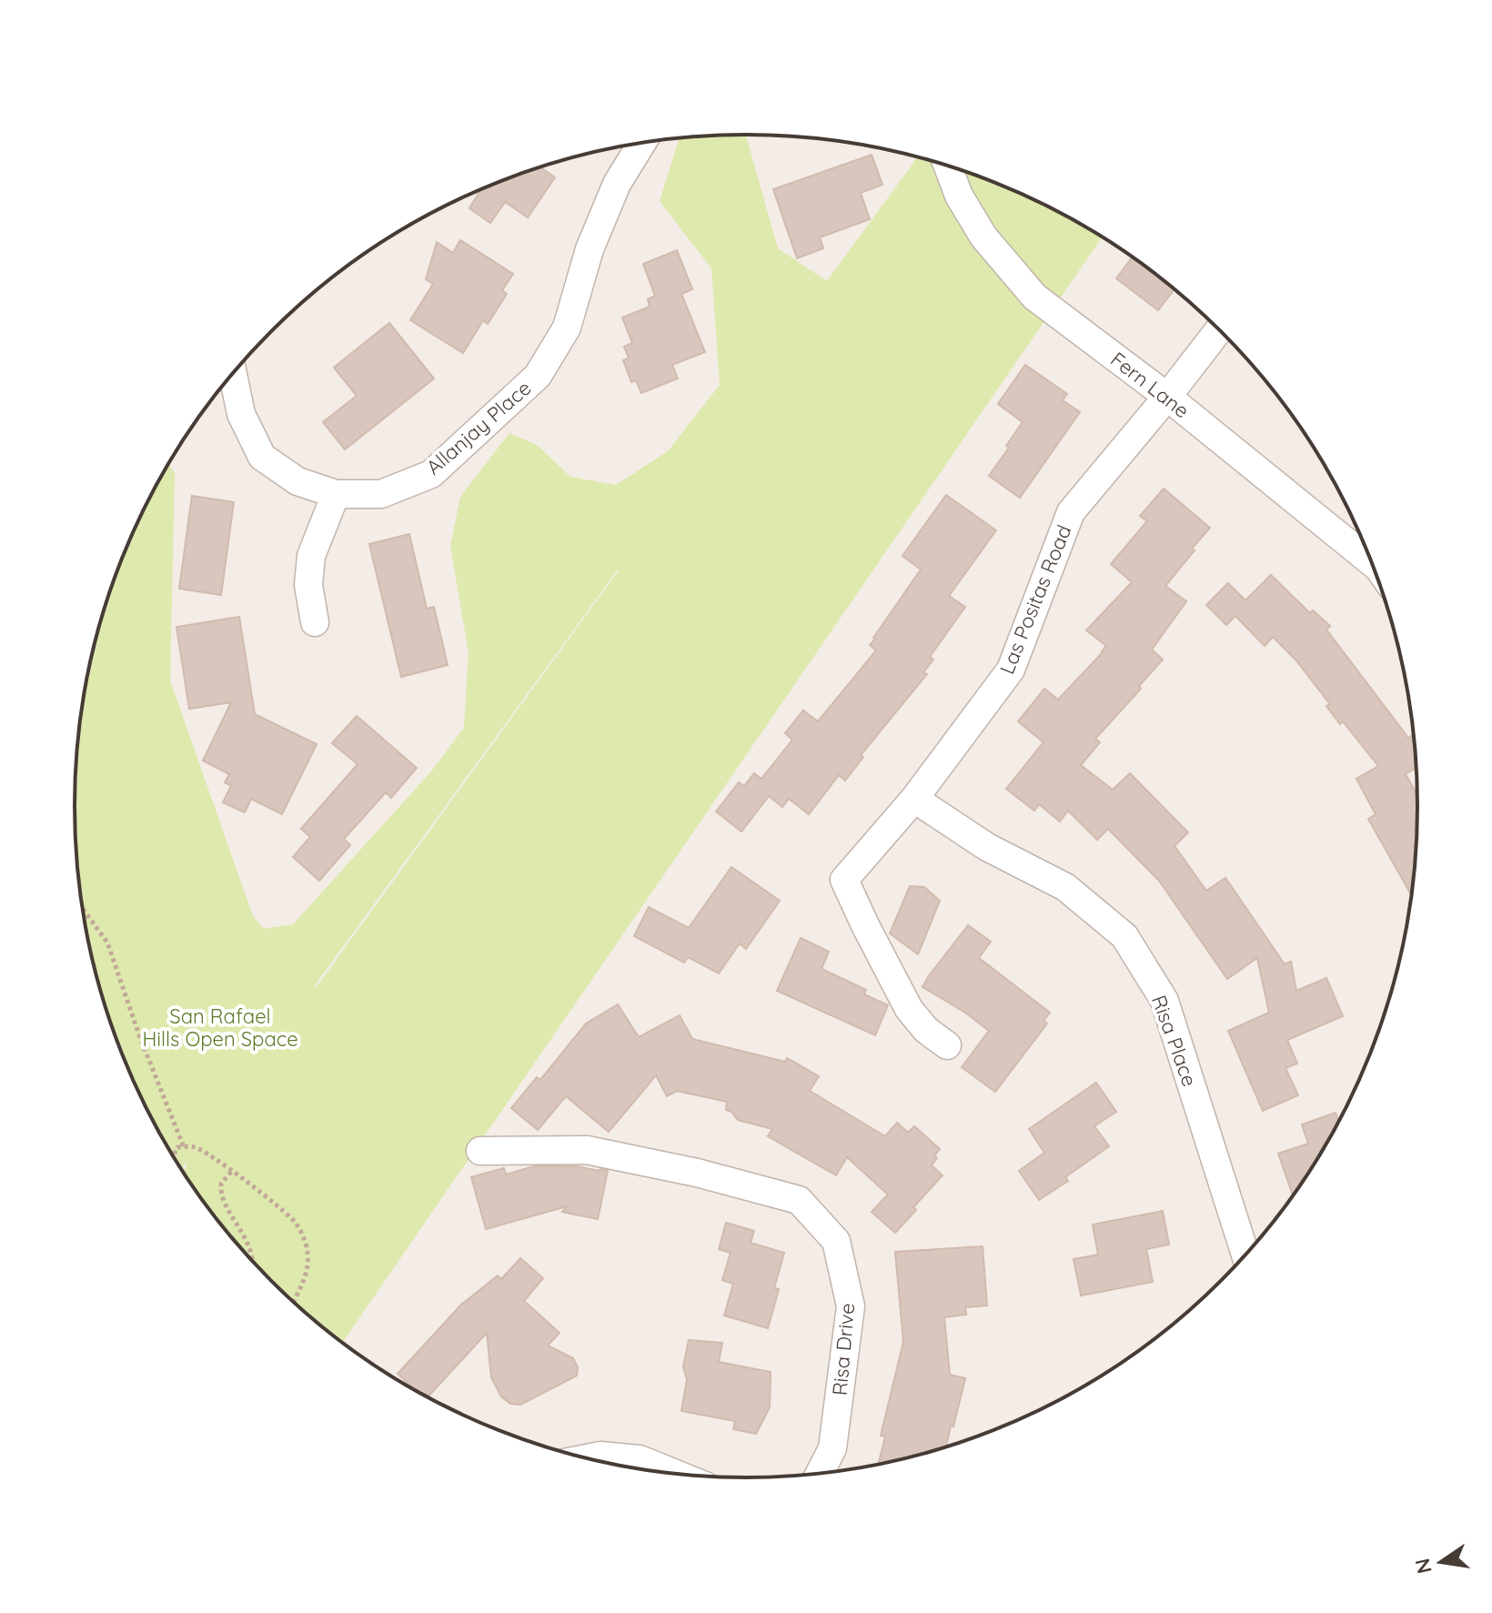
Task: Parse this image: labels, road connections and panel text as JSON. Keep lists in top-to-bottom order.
{
  "streets": {
    "street": [
      "Fern Lane",
      "Allanjay Place",
      "Las Positas Road",
      "Risa Place",
      "Risa Drive"
    ]
  },
  "crossings": [
    ["Fern Lane", "Las Positas Road"],
    ["Las Positas Road", "Risa Place"]
  ],
  "parks": ["San Rafael Hills Open Space"],
  "north": "left"
}
